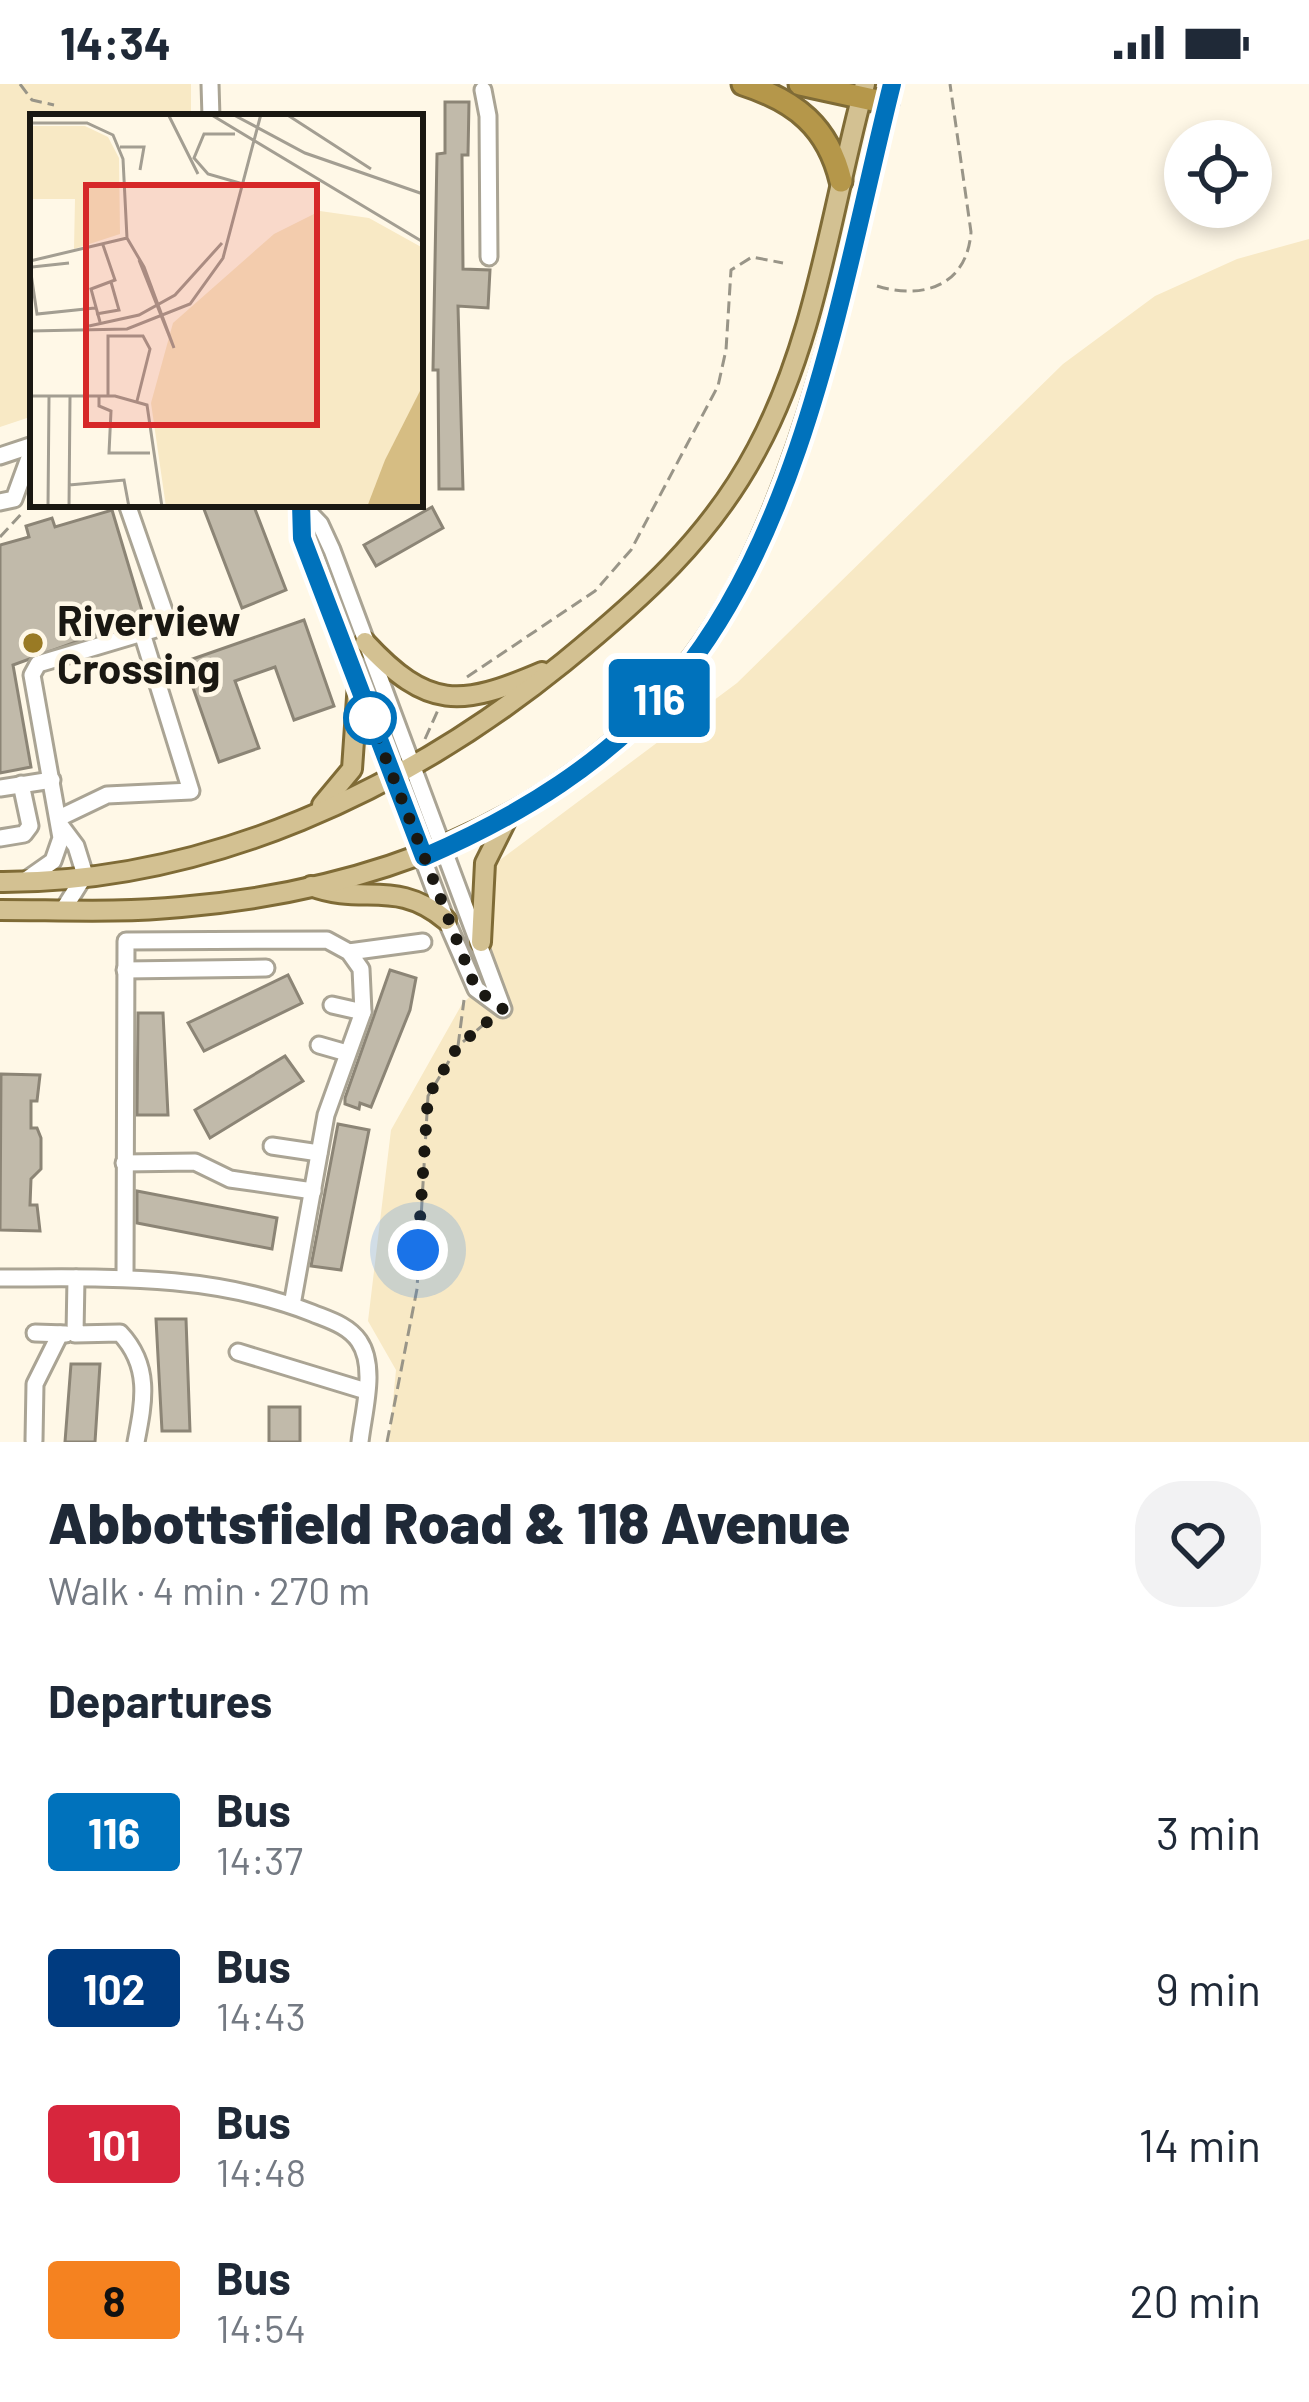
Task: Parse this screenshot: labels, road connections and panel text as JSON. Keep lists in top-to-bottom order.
{
  "places": ["Riverview Crossing"],
  "lines": ["bus line 116"],
  "page": {
    "status": "14:34",
    "on_map": "116",
    "heading": [
      ["Abbottsfield Road & 118 Avenue", "Walk · 4 min · 270 m"],
      "Departures"
    ],
    "list": [
      {
        "mark": "116",
        "name": "Bus",
        "note": "14:37",
        "value": "3 min"
      },
      {
        "mark": "102",
        "name": "Bus",
        "note": "14:43",
        "value": "9 min"
      },
      {
        "mark": "101",
        "name": "Bus",
        "note": "14:48",
        "value": "14 min"
      },
      {
        "mark": "8",
        "name": "Bus",
        "note": "14:54",
        "value": "20 min"
      }
    ]
  }
}
